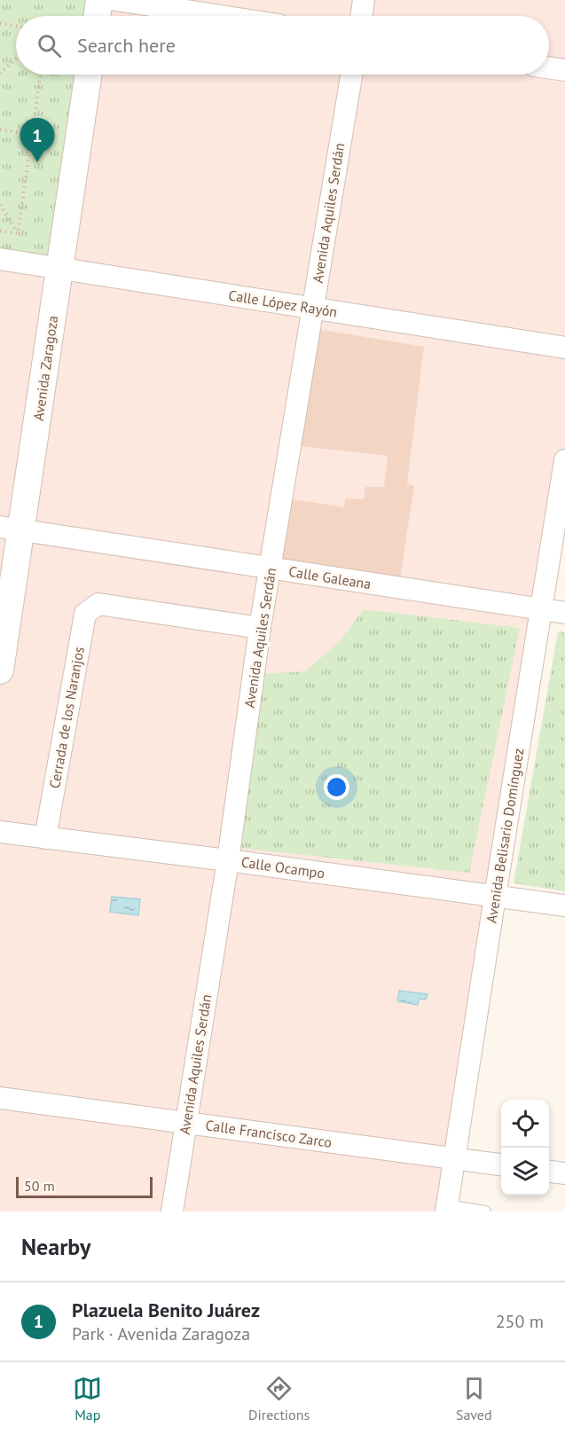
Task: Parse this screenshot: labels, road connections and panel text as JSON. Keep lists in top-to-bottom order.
{
  "streets": {
    "street": [
      "Avenida Aquiles Serdán",
      "Calle López Rayón",
      "Avenida Zaragoza",
      "Calle Galeana",
      "Cerrada de los Naranjos",
      "Avenida Belisario Domínguez",
      "Calle Ocampo",
      "Calle Francisco Zarco"
    ]
  },
  "crossings": [
    ["Avenida Aquiles Serdán", "Calle López Rayón"],
    ["Avenida Aquiles Serdán", "Calle Galeana"],
    ["Avenida Aquiles Serdán", "Cerrada de los Naranjos"],
    ["Avenida Aquiles Serdán", "Calle Ocampo"],
    ["Avenida Aquiles Serdán", "Calle Francisco Zarco"],
    ["Calle López Rayón", "Avenida Zaragoza"],
    ["Avenida Zaragoza", "Calle Galeana"],
    ["Calle Galeana", "Avenida Belisario Domínguez"],
    ["Cerrada de los Naranjos", "Calle Ocampo"],
    ["Avenida Belisario Domínguez", "Calle Ocampo"],
    ["Avenida Belisario Domínguez", "Calle Francisco Zarco"]
  ],
  "scale_bar": "50 m",
  "page": {
    "search": "Search here",
    "pins": "1",
    "scale": "50 m",
    "heading": "Nearby",
    "list": [
      {
        "mark": "1",
        "name": "Plazuela Benito Juárez",
        "note": "Park · Avenida Zaragoza",
        "value": "250 m"
      }
    ],
    "nav": ["Map", "Directions", "Saved"]
  }
}
